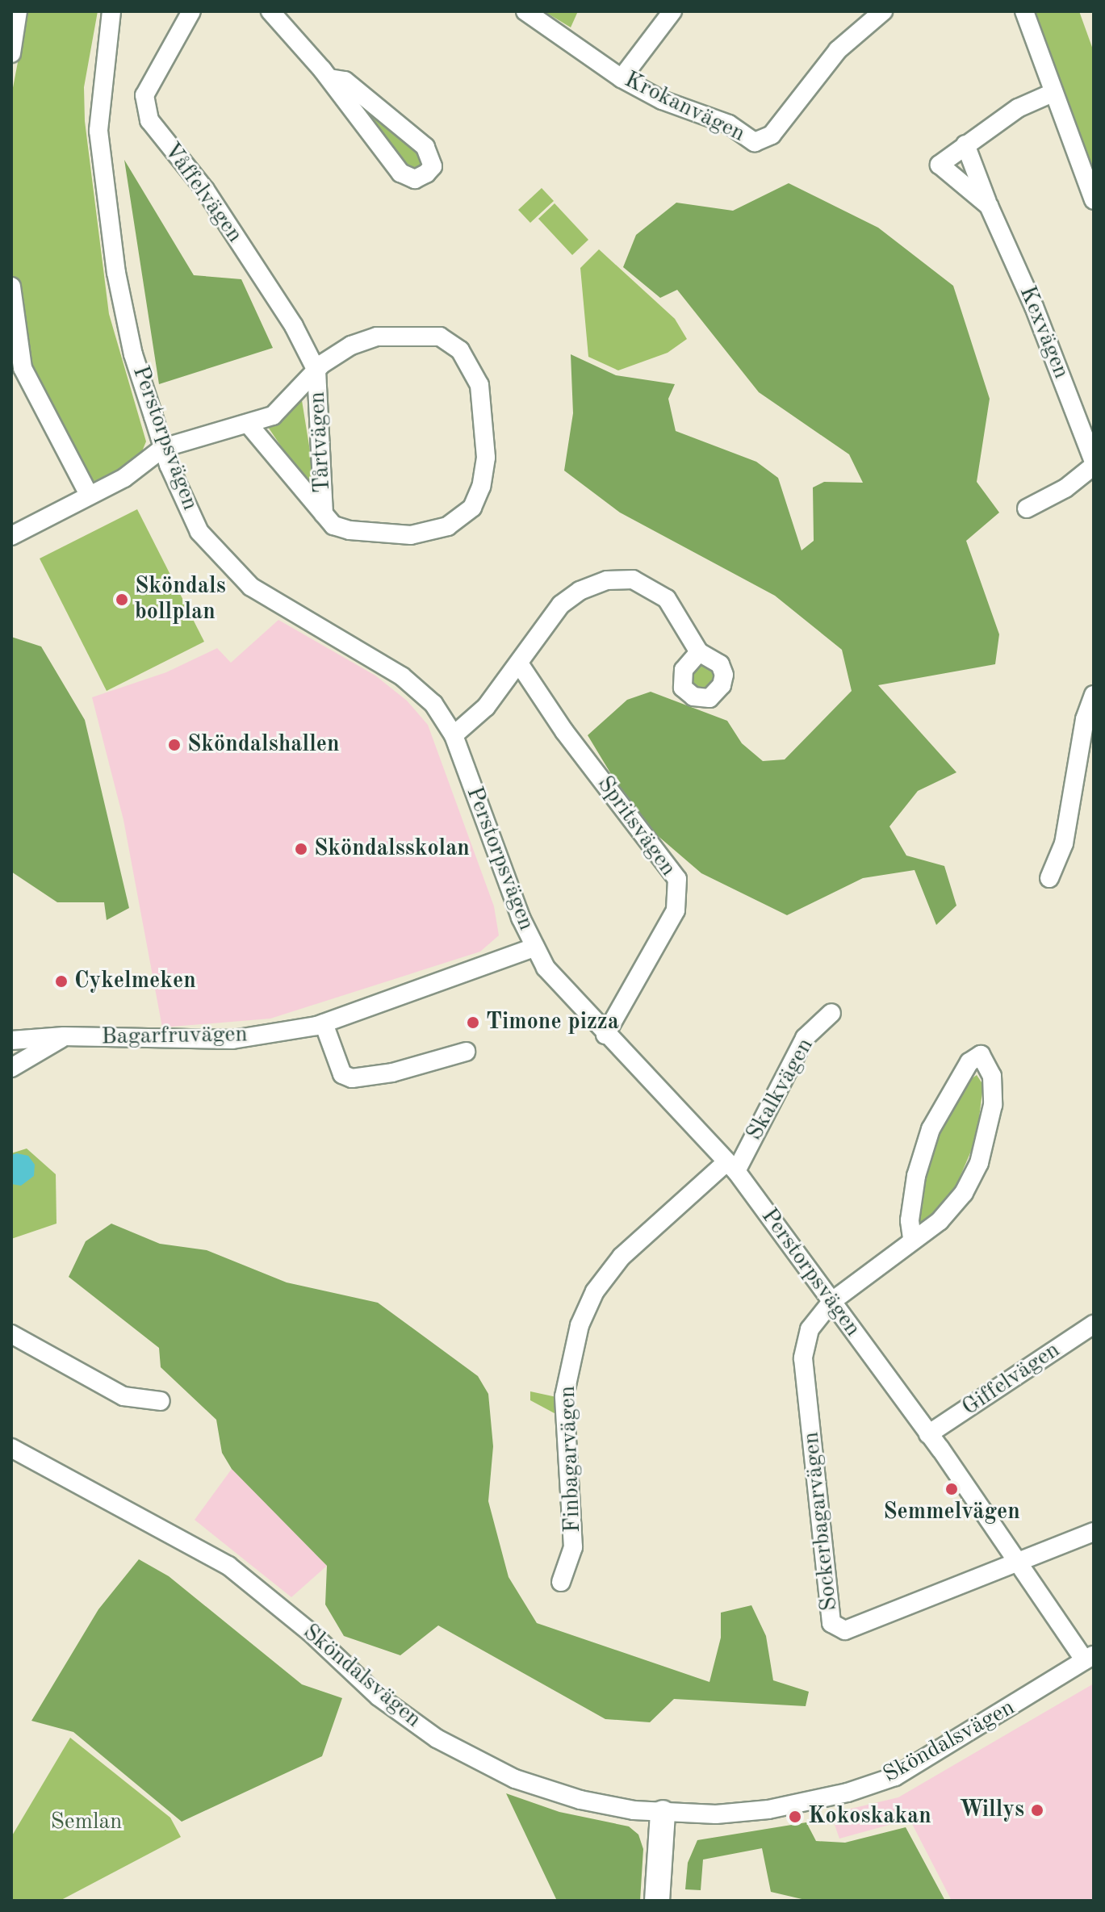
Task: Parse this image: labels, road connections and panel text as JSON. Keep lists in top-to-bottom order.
{
  "streets": {
    "street": [
      "Krokanvägen",
      "Våffelvägen",
      "Kexvägen",
      "Perstorpsvägen",
      "Tårtvägen",
      "Spritsvägen",
      "Bagarfruvägen",
      "Skalkvägen",
      "Giffelvägen",
      "Finbagarvägen",
      "Sockerbagarvägen",
      "Sköndalsvägen"
    ]
  },
  "crossings": [
    ["Våffelvägen", "Tårtvägen"],
    ["Perstorpsvägen", "Tårtvägen"],
    ["Perstorpsvägen", "Spritsvägen"],
    ["Perstorpsvägen", "Bagarfruvägen"],
    ["Perstorpsvägen", "Skalkvägen"],
    ["Perstorpsvägen", "Giffelvägen"],
    ["Perstorpsvägen", "Finbagarvägen"],
    ["Perstorpsvägen", "Sockerbagarvägen"],
    ["Perstorpsvägen", "Sköndalsvägen"],
    ["Skalkvägen", "Finbagarvägen"]
  ],
  "parks": ["Semlan"],
  "places": [
    "Sköndals bollplan",
    "Sköndalshallen",
    "Sköndalsskolan",
    "Cykelmeken",
    "Timone pizza",
    "Semmelvägen",
    "Willys",
    "Kokoskakan"
  ]
}
